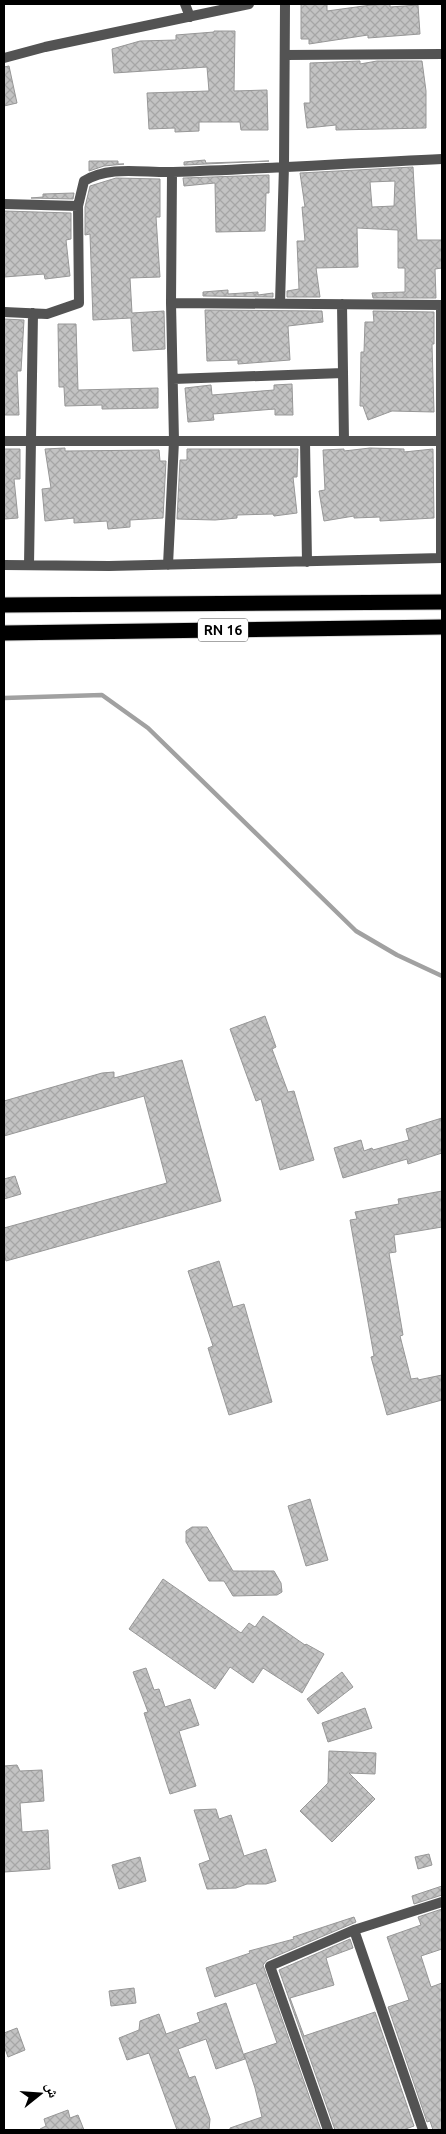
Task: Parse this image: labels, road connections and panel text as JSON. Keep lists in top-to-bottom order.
{
  "streets": {
    "highway": ["RN 16"]
  },
  "north": "right"
}
